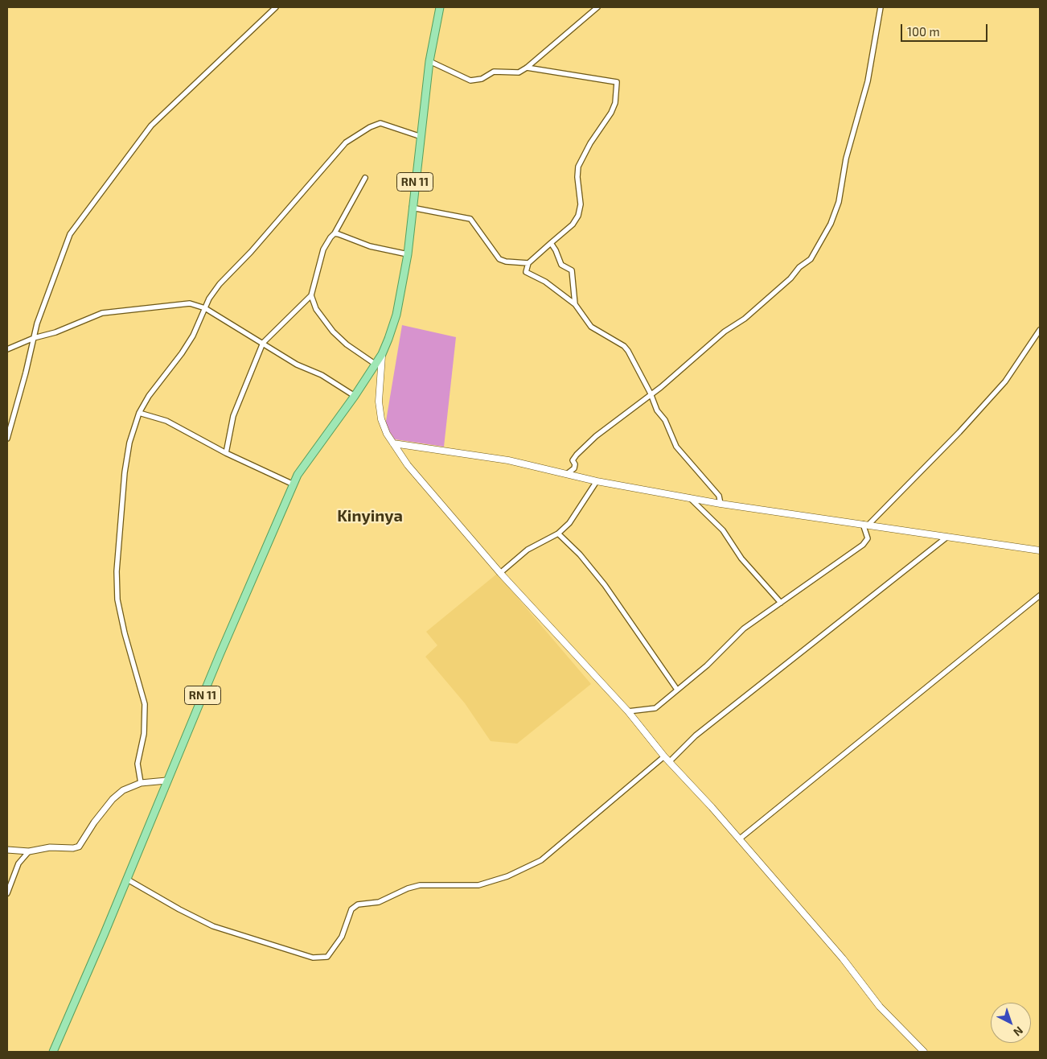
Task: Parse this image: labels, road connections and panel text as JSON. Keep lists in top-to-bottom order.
{
  "streets": {
    "main road": ["RN 11"]
  },
  "districts": ["Kinyinya"],
  "scale_bar": "100 m",
  "north": "bottom right"
}
